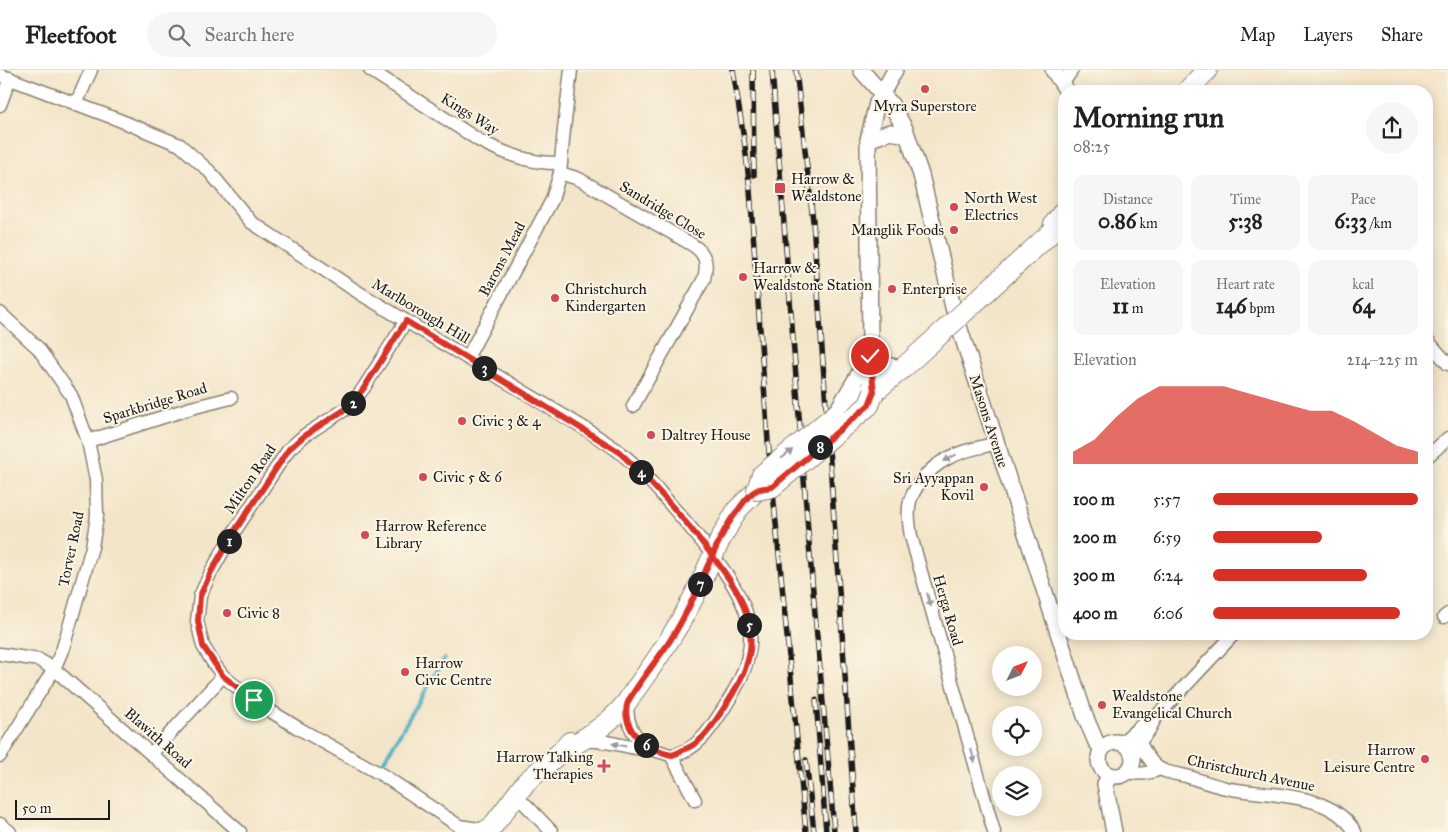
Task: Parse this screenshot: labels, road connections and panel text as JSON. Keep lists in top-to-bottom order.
{
  "streets": {
    "street": [
      "Kings Way",
      "Sandridge Close",
      "Barons Mead",
      "Marlborough Hill",
      "Sparkbridge Road",
      "Masons Avenue",
      "Milton Road",
      "Torver Road",
      "Herga Road",
      "Blawith Road",
      "Christchurch Avenue"
    ]
  },
  "crossings": [
    ["Kings Way", "Sandridge Close"],
    ["Kings Way", "Barons Mead"],
    ["Sandridge Close", "Barons Mead"],
    ["Barons Mead", "Marlborough Hill"],
    ["Marlborough Hill", "Milton Road"],
    ["Sparkbridge Road", "Torver Road"],
    ["Masons Avenue", "Herga Road"],
    ["Masons Avenue", "Christchurch Avenue"],
    ["Torver Road", "Blawith Road"]
  ],
  "one_way": ["Herga Road"],
  "places": {
    "other": [
      "Myra Superstore",
      "North West Electrics",
      "Manglik Foods",
      "Harrow & Wealdstone Station",
      "Enterprise",
      "Christchurch Kindergarten",
      "Civic 3 & 4",
      "Daltrey House",
      "Civic 5 & 6",
      "Sri Ayyappan Kovil",
      "Harrow Reference Library",
      "Civic 8",
      "Harrow Civic Centre",
      "Wealdstone Evangelical Church",
      "Harrow Leisure Centre"
    ],
    "transit": ["Harrow & Wealdstone"],
    "health": ["Harrow Talking Therapies"]
  },
  "scale_bar": "50 m",
  "north": "top right",
  "page": {
    "header": "Fleetfoot",
    "search": "Search here",
    "nav": ["Map", "Layers", "Share"],
    "heading": ["Morning run", "08:25"],
    "stats": [
      ["Distance", "0.86 km"],
      ["Time", "5:38"],
      ["Pace", "6:33 /km"],
      ["Elevation", "11 m"],
      ["Heart rate", "146 bpm"],
      ["kcal", "64"]
    ],
    "chart": ["Elevation", "214–225 m"],
    "pins": [
      "3",
      "2",
      "8",
      "4",
      "1",
      "7",
      "5",
      "6"
    ],
    "list": [
      {
        "name": "100 m",
        "note": "5:57"
      },
      {
        "name": "200 m",
        "note": "6:59"
      },
      {
        "name": "300 m",
        "note": "6:24"
      },
      {
        "name": "400 m",
        "note": "6:06"
      }
    ],
    "scale": "50 m"
  }
}
